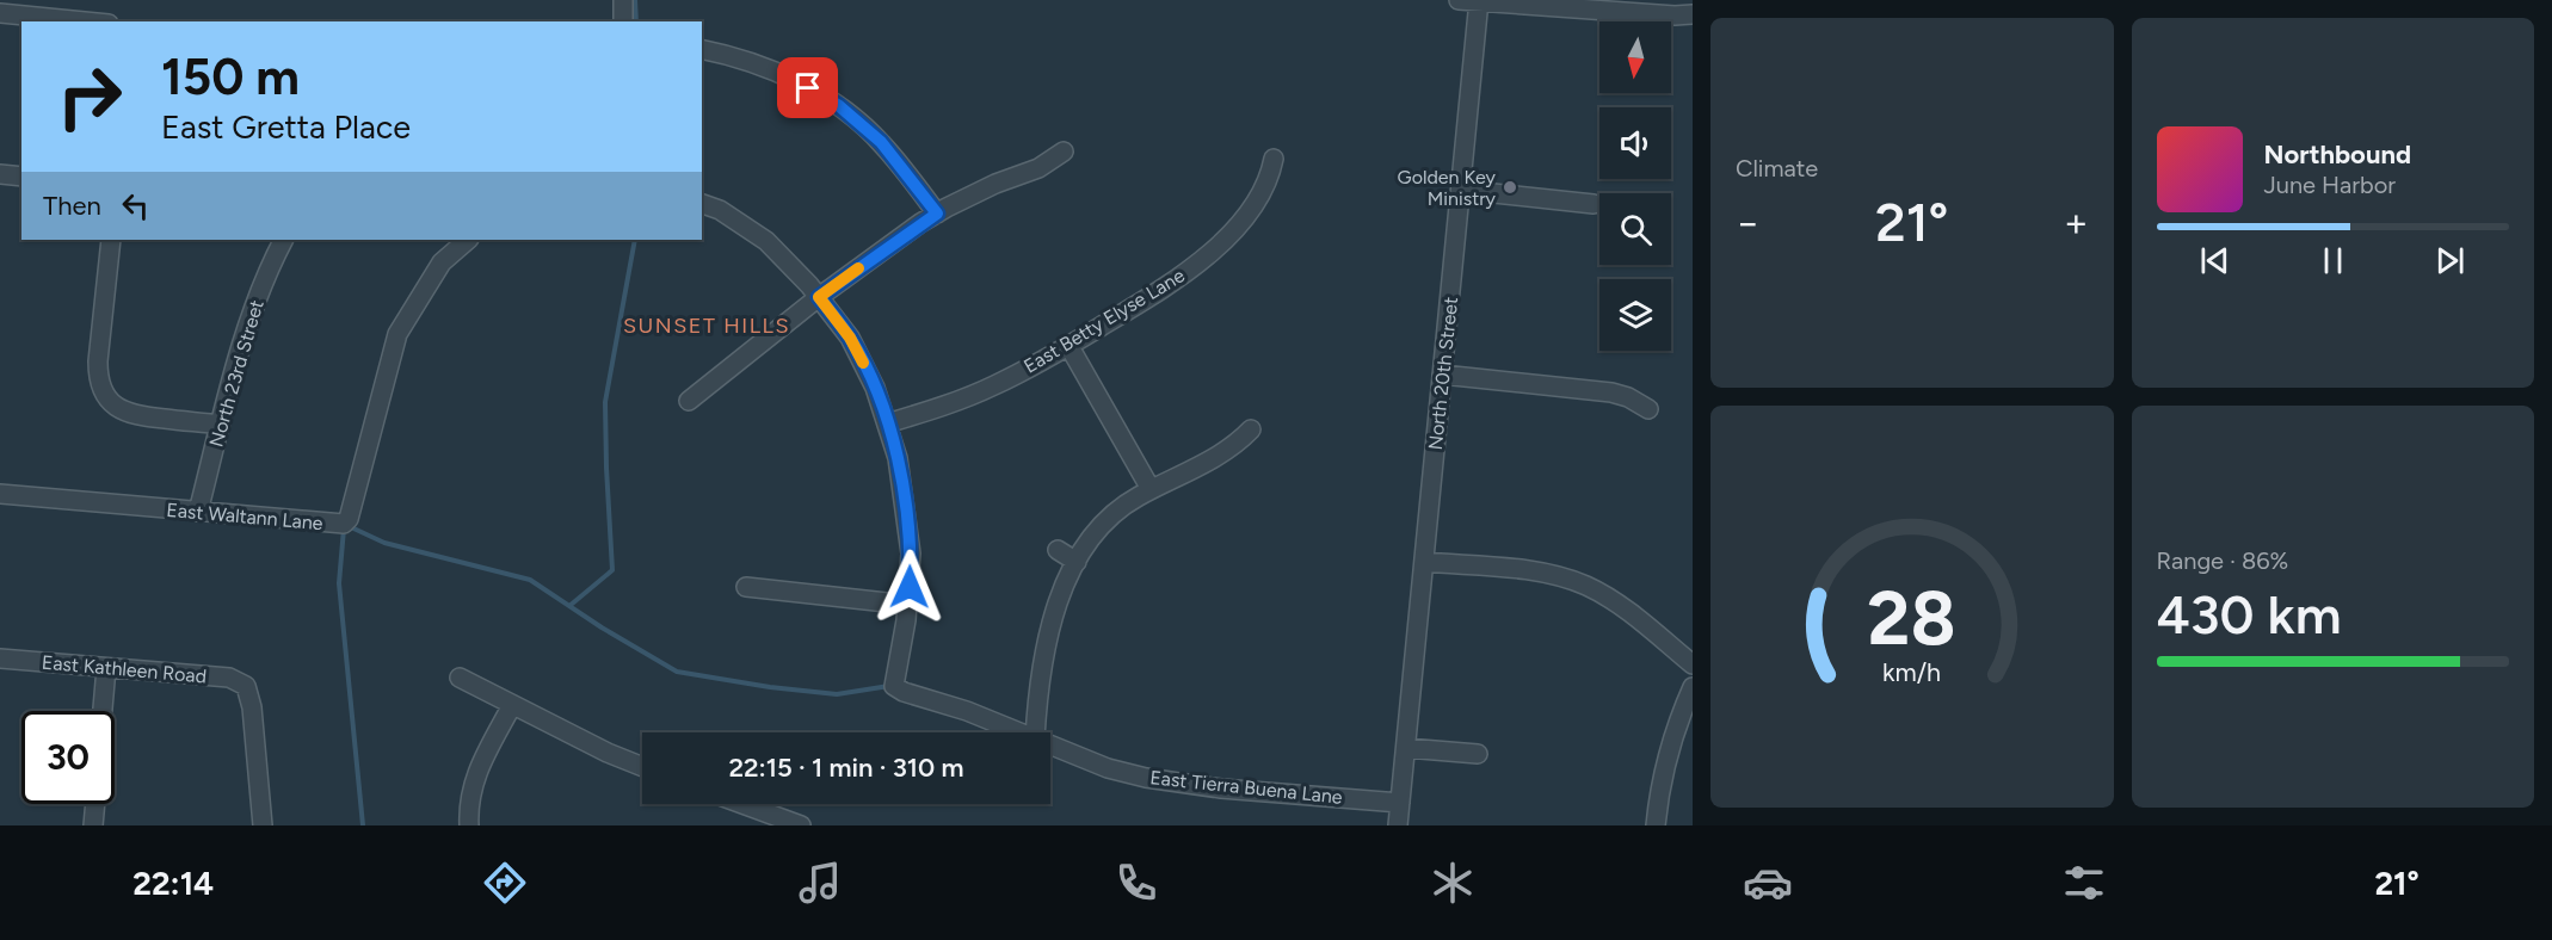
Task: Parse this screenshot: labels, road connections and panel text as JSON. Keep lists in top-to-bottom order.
{
  "streets": {
    "street": [
      "East Betty Elyse Lane",
      "North 23rd Street",
      "North 20th Street",
      "East Waltann Lane",
      "East Kathleen Road",
      "East Tierra Buena Lane"
    ]
  },
  "crossings": [
    ["North 23rd Street", "East Waltann Lane"],
    ["North 20th Street", "East Tierra Buena Lane"]
  ],
  "districts": ["SUNSET HILLS"],
  "places": ["Golden Key Ministry"],
  "north": "bottom",
  "page": {
    "tile": [
      "Climate",
      ["Range · 86%", "430 km"]
    ],
    "turn": ["150 m", "East Gretta Place"],
    "song": ["Northbound", "June Harbor"],
    "then": "Then",
    "heat": ["−", "21°", "+"],
    "limit": "30",
    "trip": "22:15 · 1 min · 310 m",
    "tabs": ["22:14", "21°"],
    "gauge": ["28", "km/h"]
  }
}
